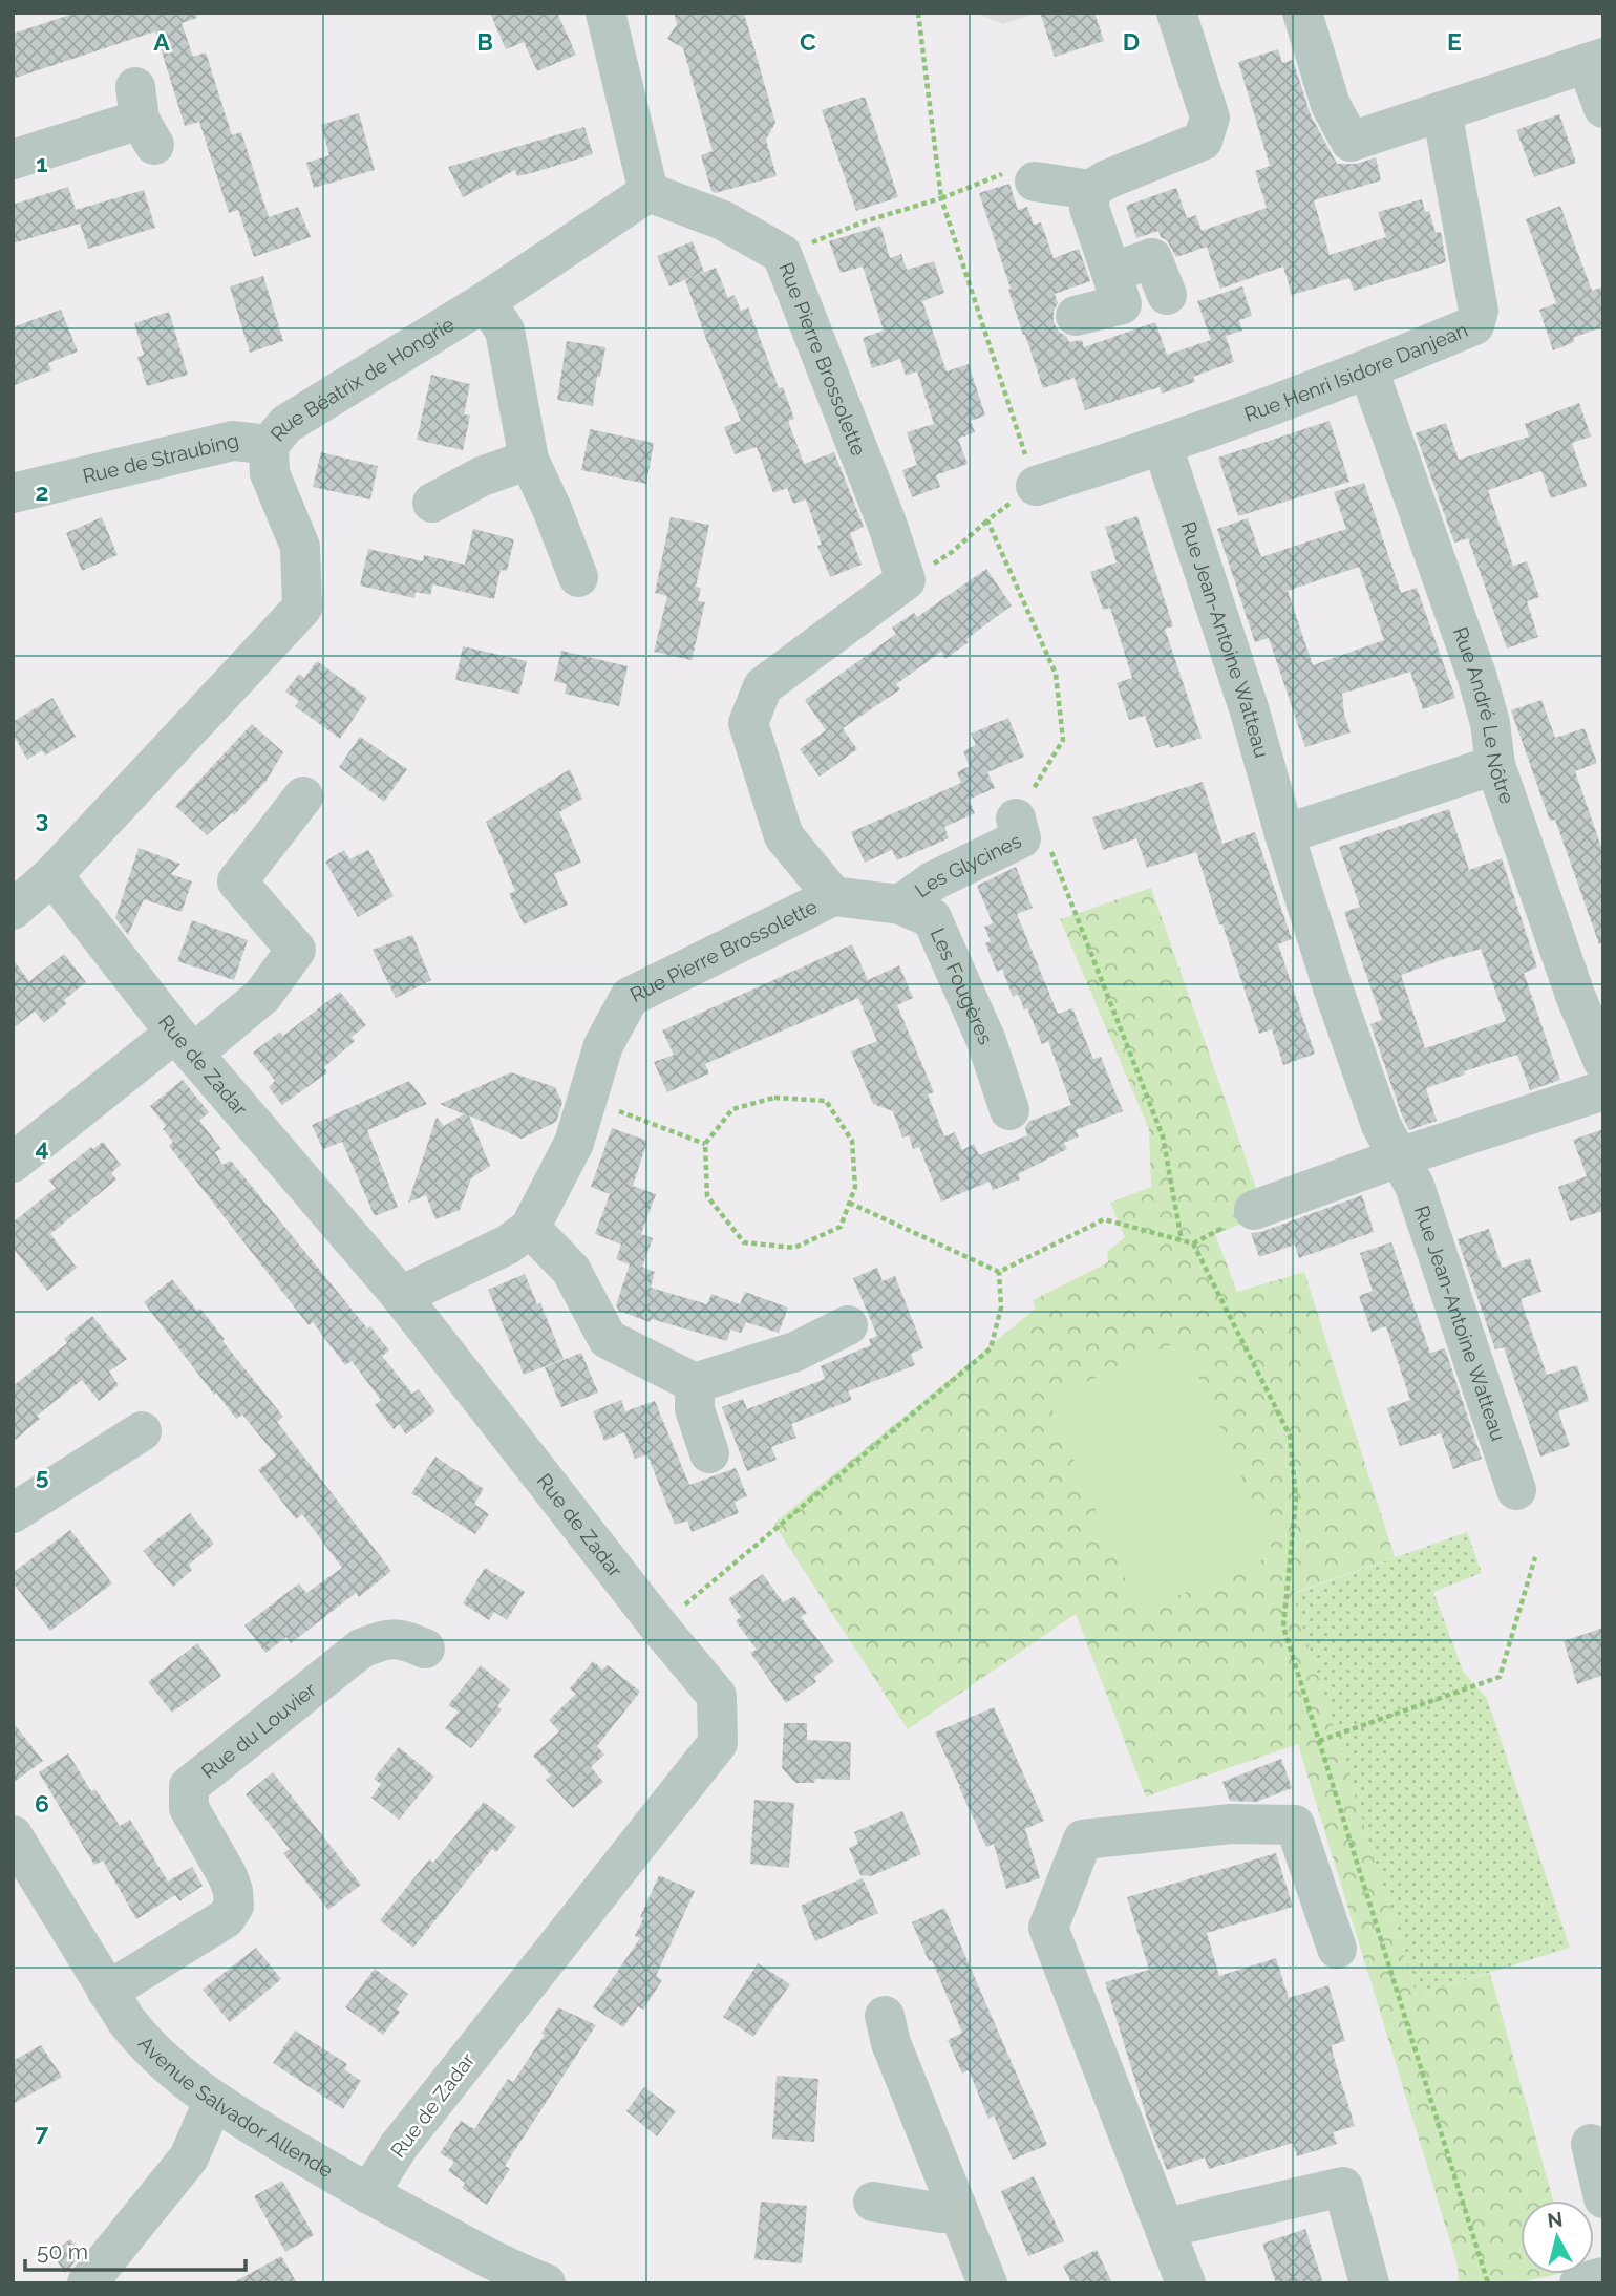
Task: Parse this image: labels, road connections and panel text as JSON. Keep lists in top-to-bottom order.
{
  "streets": {
    "street": [
      "Rue Pierre Brossolette",
      "Rue Henri Isidore Danjean",
      "Rue Béatrix de Hongrie",
      "Rue de Straubing",
      "Rue Jean-Antoine Watteau",
      "Rue André Le Nôtre",
      "Les Glycines",
      "Les Fougères",
      "Rue de Zadar",
      "Rue du Louvier",
      "Avenue Salvador Allende"
    ]
  },
  "crossings": [
    ["Rue Pierre Brossolette", "Rue Béatrix de Hongrie"],
    ["Rue Pierre Brossolette", "Les Fougères"],
    ["Rue Pierre Brossolette", "Rue de Zadar"],
    ["Rue Henri Isidore Danjean", "Rue Jean-Antoine Watteau"],
    ["Rue Henri Isidore Danjean", "Rue André Le Nôtre"],
    ["Rue Béatrix de Hongrie", "Rue de Straubing"],
    ["Rue Béatrix de Hongrie", "Rue de Zadar"],
    ["Les Glycines", "Les Fougères"],
    ["Rue de Zadar", "Avenue Salvador Allende"],
    ["Rue du Louvier", "Avenue Salvador Allende"]
  ],
  "scale_bar": "50 m",
  "north": "top",
  "grid": {
    "columns": [
      "A",
      "B",
      "C",
      "D",
      "E"
    ],
    "rows": [
      "1",
      "2",
      "3",
      "4",
      "5",
      "6",
      "7"
    ]
  }
}
